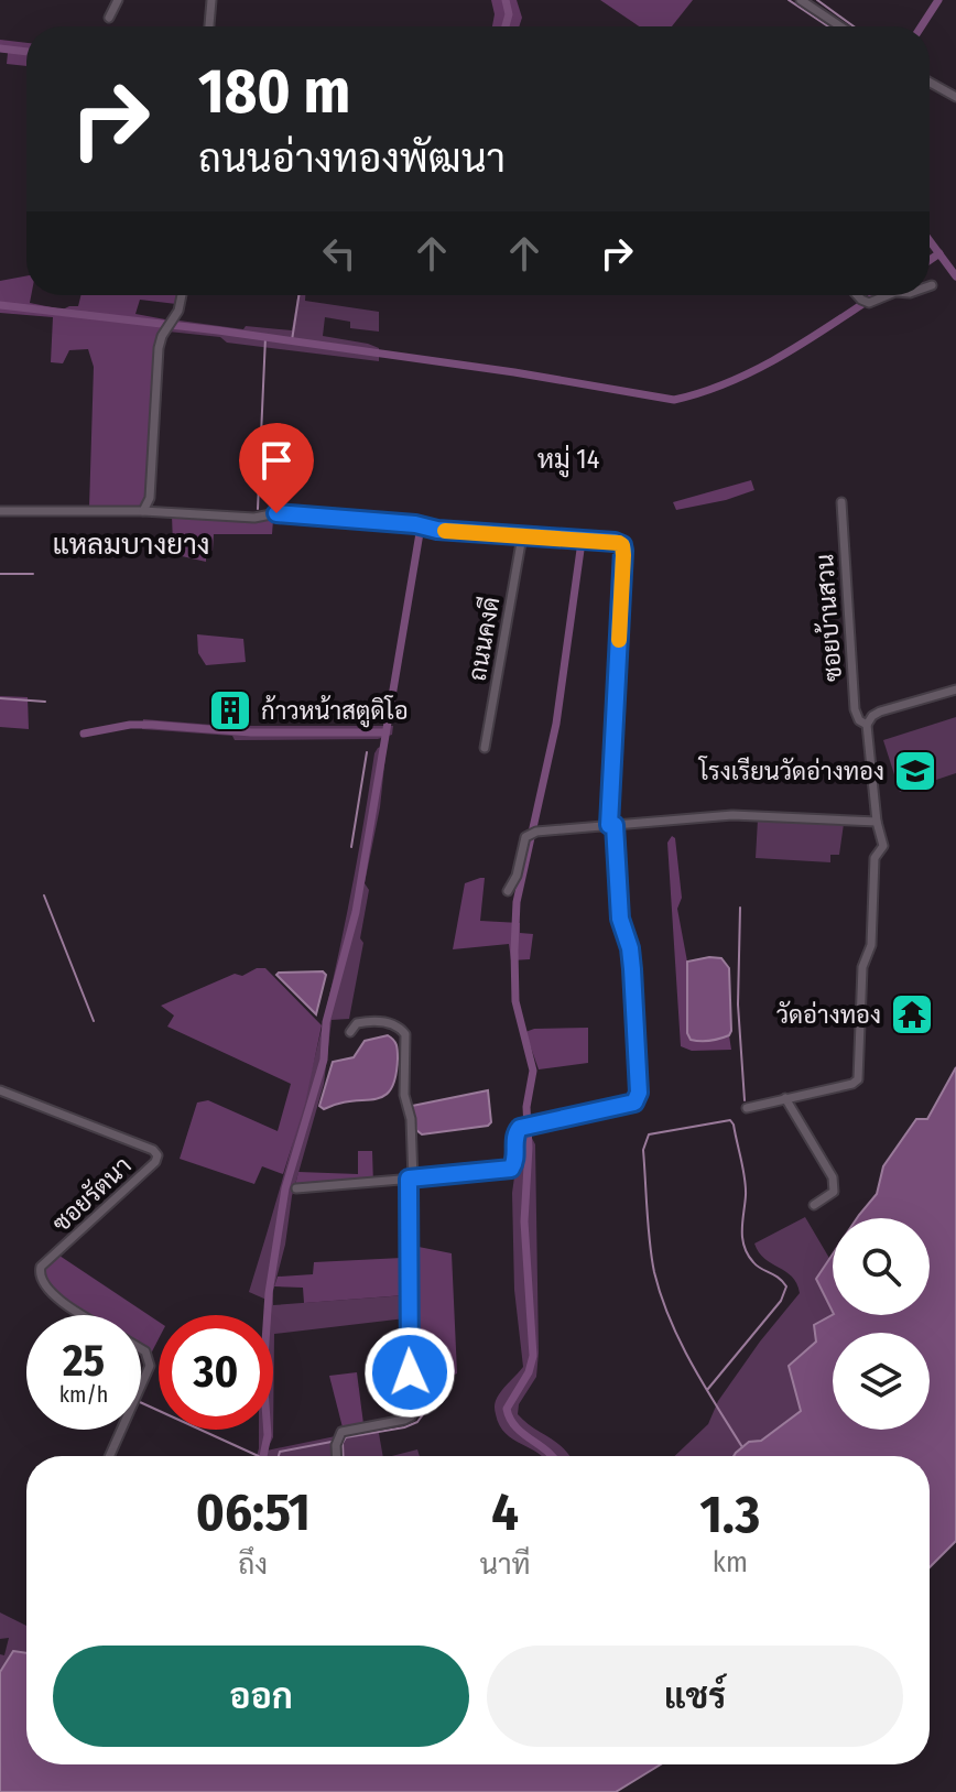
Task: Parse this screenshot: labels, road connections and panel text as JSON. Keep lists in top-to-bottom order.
{
  "streets": {
    "street": ["ซอยบ้านสวน", "ถนนคงดี", "ซอยรัตนา"]
  },
  "districts": ["หมู่ 14", "แหลมบางยาง"],
  "places": {
    "building": ["ก้าวหน้าสตูดิโอ"],
    "school or university": ["โรงเรียนวัดอ่างทอง"],
    "temple": ["วัดอ่างทอง"]
  },
  "page": {
    "turn": ["180 m", "ถนนอ่างทองพัฒนา"],
    "speed": "25 km/h",
    "limit": "30",
    "eta": [
      "06:51",
      "ถึง",
      "4",
      "นาที",
      "1.3",
      "km"
    ],
    "buttons": ["ออก", "แชร์"]
  }
}
